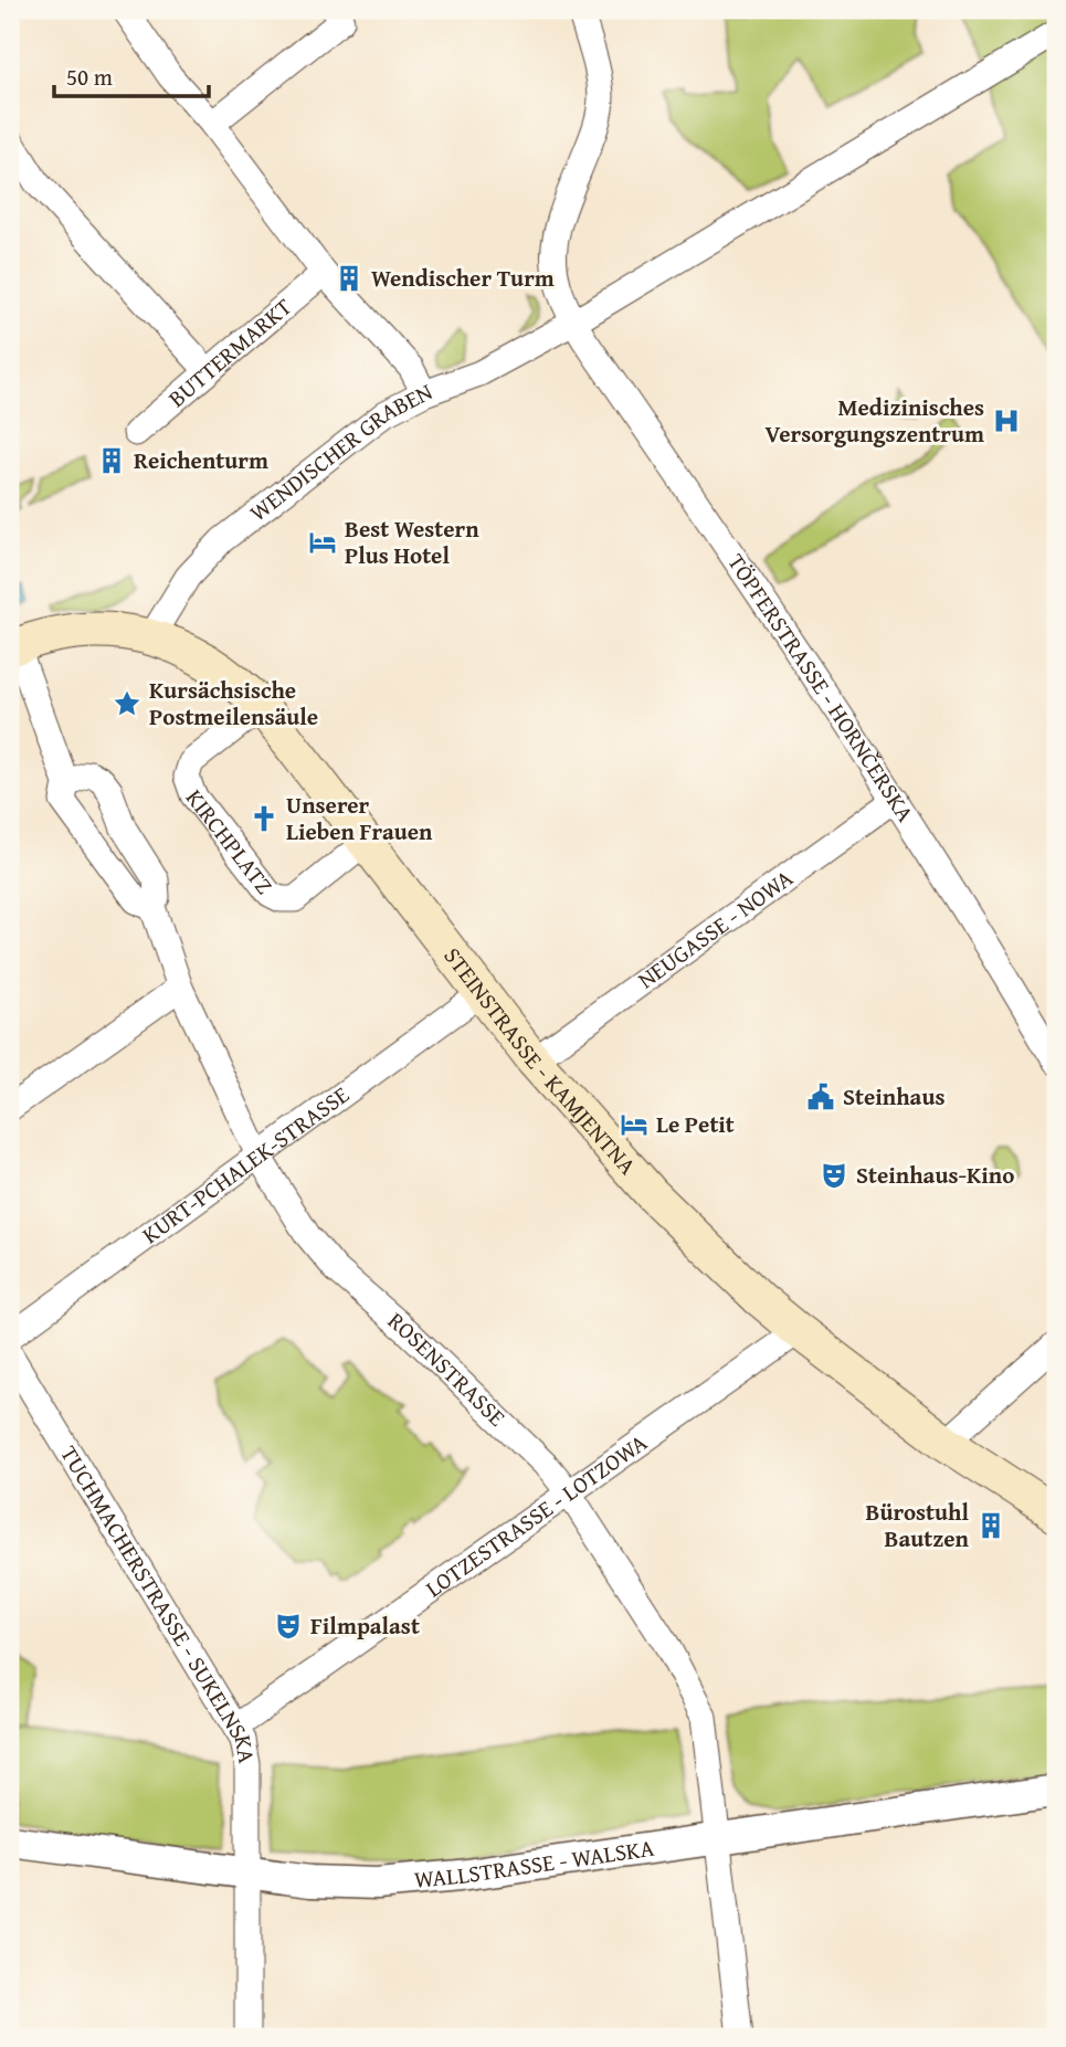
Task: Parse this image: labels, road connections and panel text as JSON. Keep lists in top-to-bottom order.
{
  "streets": {
    "main road": ["STEINSTRASSE - KAMJENTNA"],
    "street": [
      "BUTTERMARKT",
      "WENDISCHER GRABEN",
      "TÖPFERSTRASSE - HORNČERSKA",
      "KIRCHPLATZ",
      "NEUGASSE - NOWA",
      "KURT-PCHALEK-STRASSE",
      "ROSENSTRASSE",
      "LOTZESTRASSE - LOTZOWA",
      "TUCHMACHERSTRASSE - SUKELNSKA",
      "WALLSTRASSE - WALSKA"
    ]
  },
  "crossings": [
    ["WENDISCHER GRABEN", "TÖPFERSTRASSE - HORNČERSKA"],
    ["WENDISCHER GRABEN", "STEINSTRASSE - KAMJENTNA"],
    ["TÖPFERSTRASSE - HORNČERSKA", "NEUGASSE - NOWA"],
    ["KIRCHPLATZ", "STEINSTRASSE - KAMJENTNA"],
    ["NEUGASSE - NOWA", "STEINSTRASSE - KAMJENTNA"],
    ["STEINSTRASSE - KAMJENTNA", "KURT-PCHALEK-STRASSE"],
    ["STEINSTRASSE - KAMJENTNA", "LOTZESTRASSE - LOTZOWA"],
    ["KURT-PCHALEK-STRASSE", "ROSENSTRASSE"],
    ["ROSENSTRASSE", "LOTZESTRASSE - LOTZOWA"],
    ["ROSENSTRASSE", "WALLSTRASSE - WALSKA"],
    ["LOTZESTRASSE - LOTZOWA", "TUCHMACHERSTRASSE - SUKELNSKA"],
    ["TUCHMACHERSTRASSE - SUKELNSKA", "WALLSTRASSE - WALSKA"]
  ],
  "places": {
    "building": ["Wendischer Turm", "Reichenturm", "Bürostuhl Bautzen"],
    "hospital": ["Medizinisches Versorgungszentrum"],
    "hotel": ["Best Western Plus Hotel", "Le Petit"],
    "place": ["Kursächsische Postmeilensäule"],
    "church": ["Unserer Lieben Frauen"],
    "public building": ["Steinhaus"],
    "theatre": ["Steinhaus-Kino", "Filmpalast"]
  },
  "scale_bar": "50 m"
}
